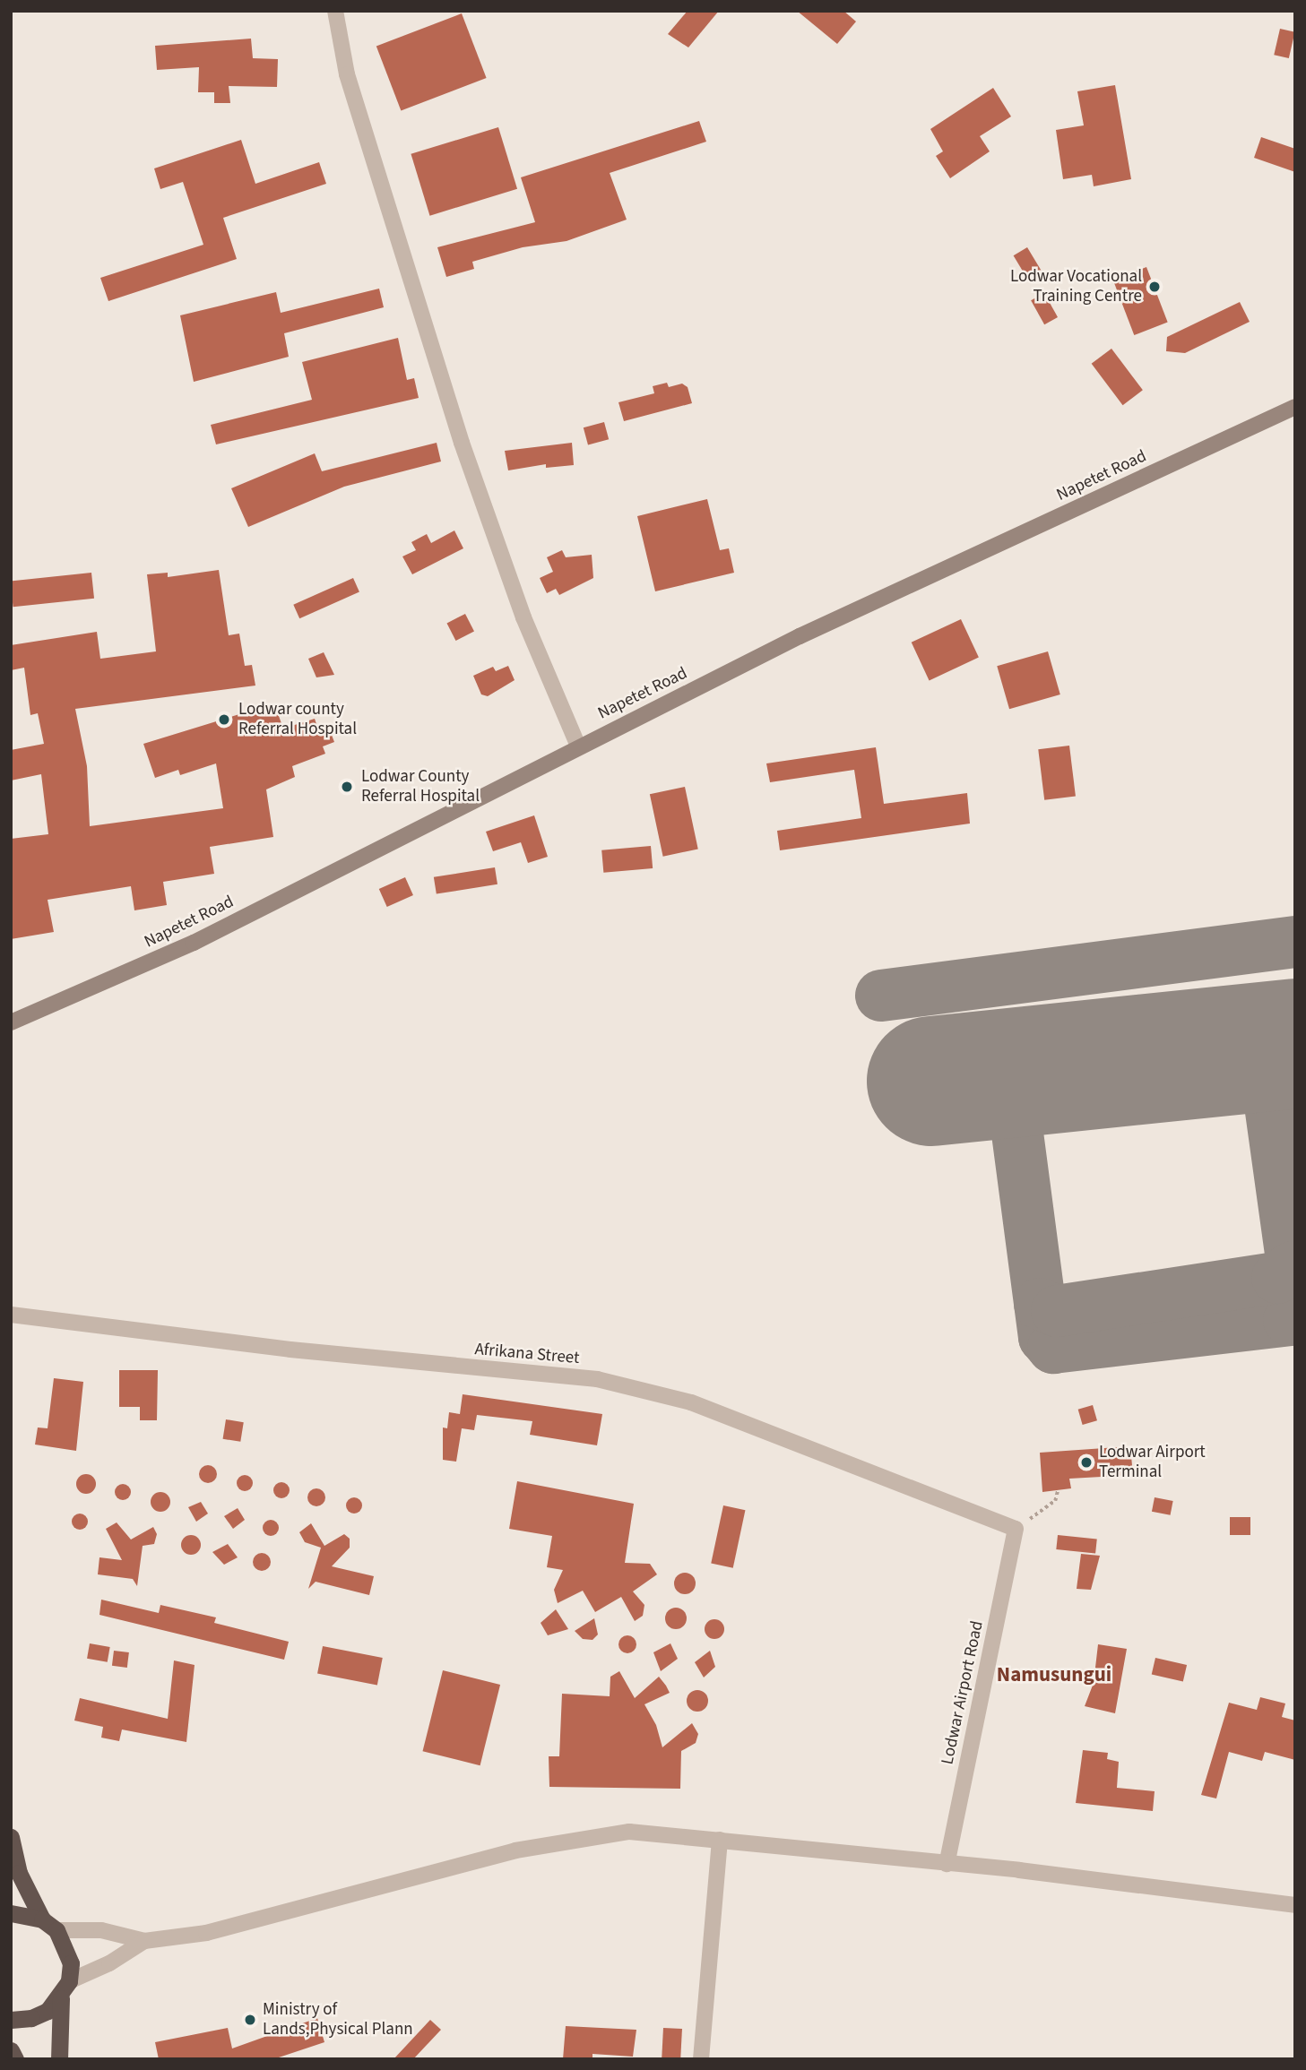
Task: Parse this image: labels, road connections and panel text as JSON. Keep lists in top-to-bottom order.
{
  "streets": {
    "main road": ["Napetet Road"],
    "street": ["Afrikana Street", "Lodwar Airport Road"]
  },
  "crossings": [
    ["Afrikana Street", "Lodwar Airport Road"]
  ],
  "districts": ["Namusungui"],
  "places": [
    "Lodwar Vocational Training Centre",
    "Lodwar county Referral Hospital",
    "Lodwar County Referral Hospital",
    "Lodwar Airport Terminal",
    "Ministry of Lands,Physical Plann"
  ]
}
